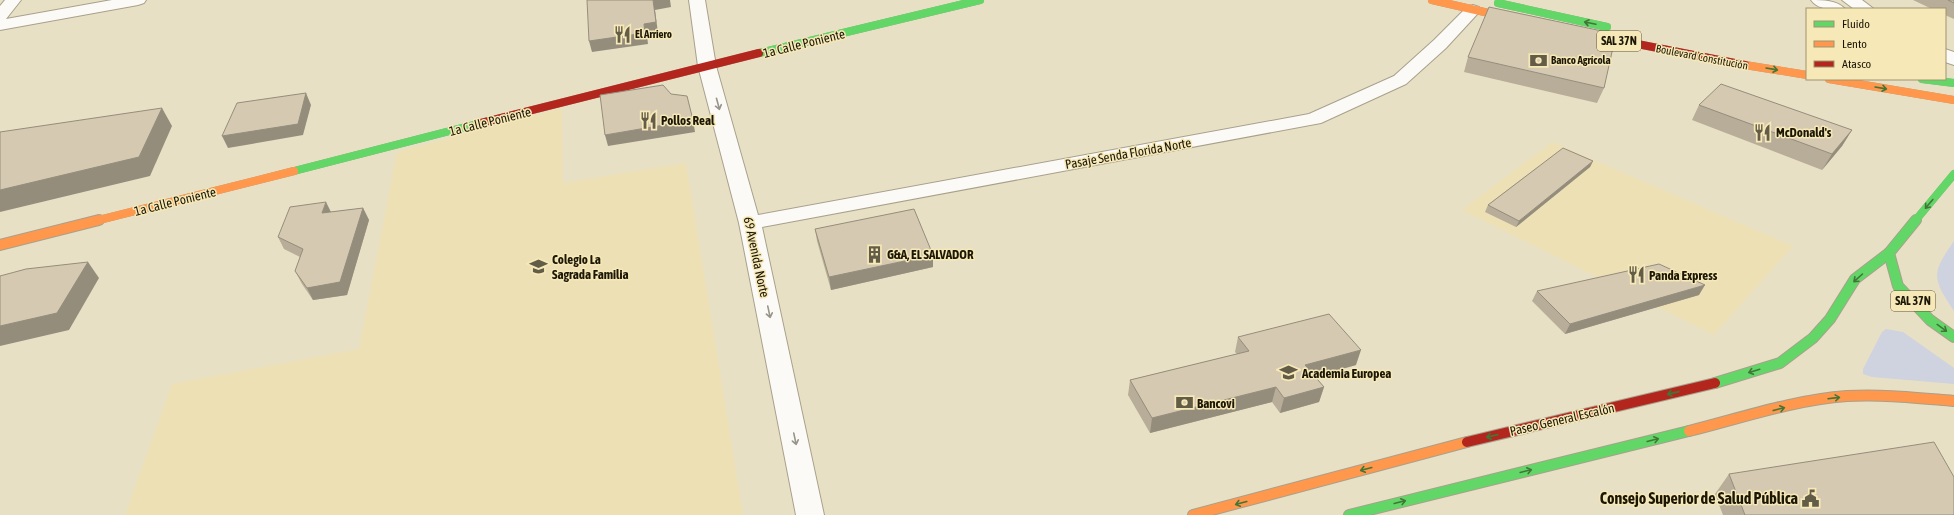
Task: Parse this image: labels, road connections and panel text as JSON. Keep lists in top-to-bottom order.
{
  "streets": {
    "main road": [
      "SAL 37N",
      "1a Calle Poniente",
      "Boulevard Constitución",
      "Paseo General Escalón"
    ],
    "street": ["Pasaje Senda Florida Norte", "69 Avenida Norte"]
  },
  "crossings": [
    ["SAL 37N", "Paseo General Escalón"],
    ["1a Calle Poniente", "69 Avenida Norte"],
    ["Pasaje Senda Florida Norte", "69 Avenida Norte"]
  ],
  "one_way": ["Boulevard Constitución", "69 Avenida Norte"],
  "places": {
    "restaurant": [
      "El Arriero",
      "Pollos Real",
      "McDonald's",
      "Panda Express"
    ],
    "bank": ["Banco Agrícola", "Bancovi"],
    "building": ["G&A, EL SALVADOR"],
    "school or university": ["Colegio La Sagrada Familia", "Academia Europea"],
    "public building": ["Consejo Superior de Salud Pública"]
  },
  "legend": ["Fluido", "Lento", "Atasco"]
}
